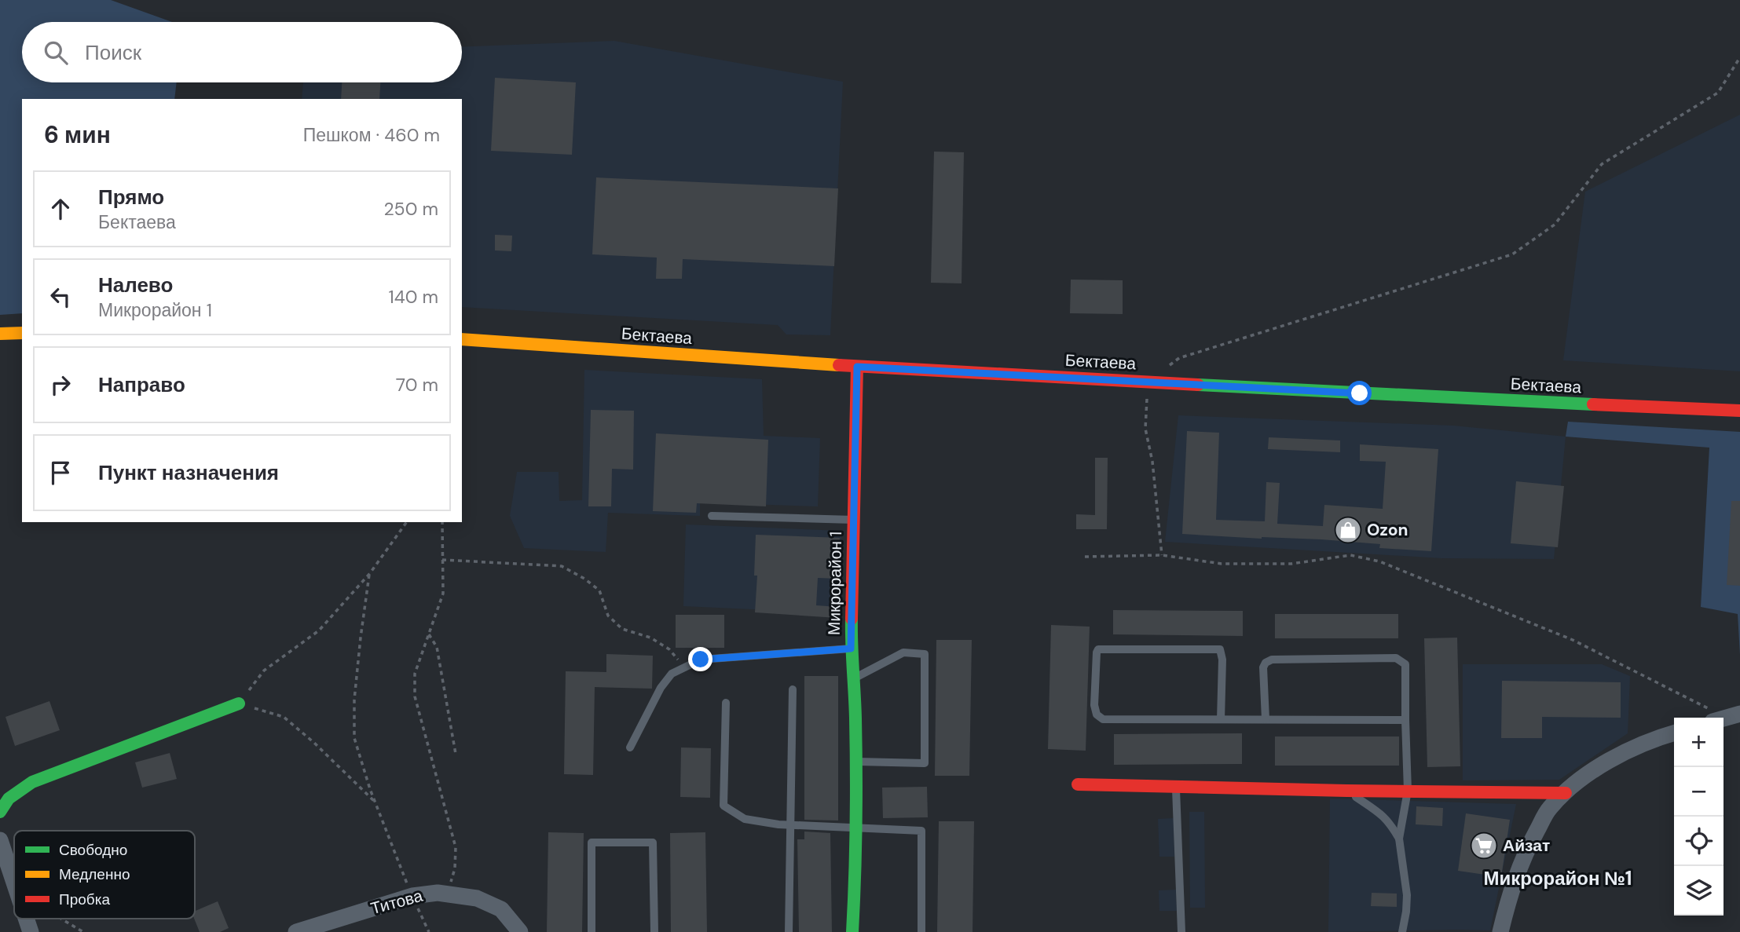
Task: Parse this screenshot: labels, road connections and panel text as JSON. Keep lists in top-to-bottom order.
{
  "streets": {
    "street": ["Бектаева", "Микрорайон 1", "Титова"]
  },
  "crossings": [
    ["Бектаева", "Микрорайон 1"]
  ],
  "districts": ["Микрорайон №1"],
  "places": {
    "shop": ["Ozon"],
    "supermarket": ["Айзат"]
  },
  "legend": ["Свободно", "Медленно", "Пробка"],
  "page": {
    "search": "Поиск",
    "heading": ["6 мин", "Пешком · 460 m"],
    "list": [
      ["Прямо", "Бектаева", "250 m"],
      ["Налево", "Микрорайон 1", "140 m"],
      ["Направо", "70 m"],
      "Пункт назначения"
    ],
    "map_buttons": ["+", "−"]
  }
}
